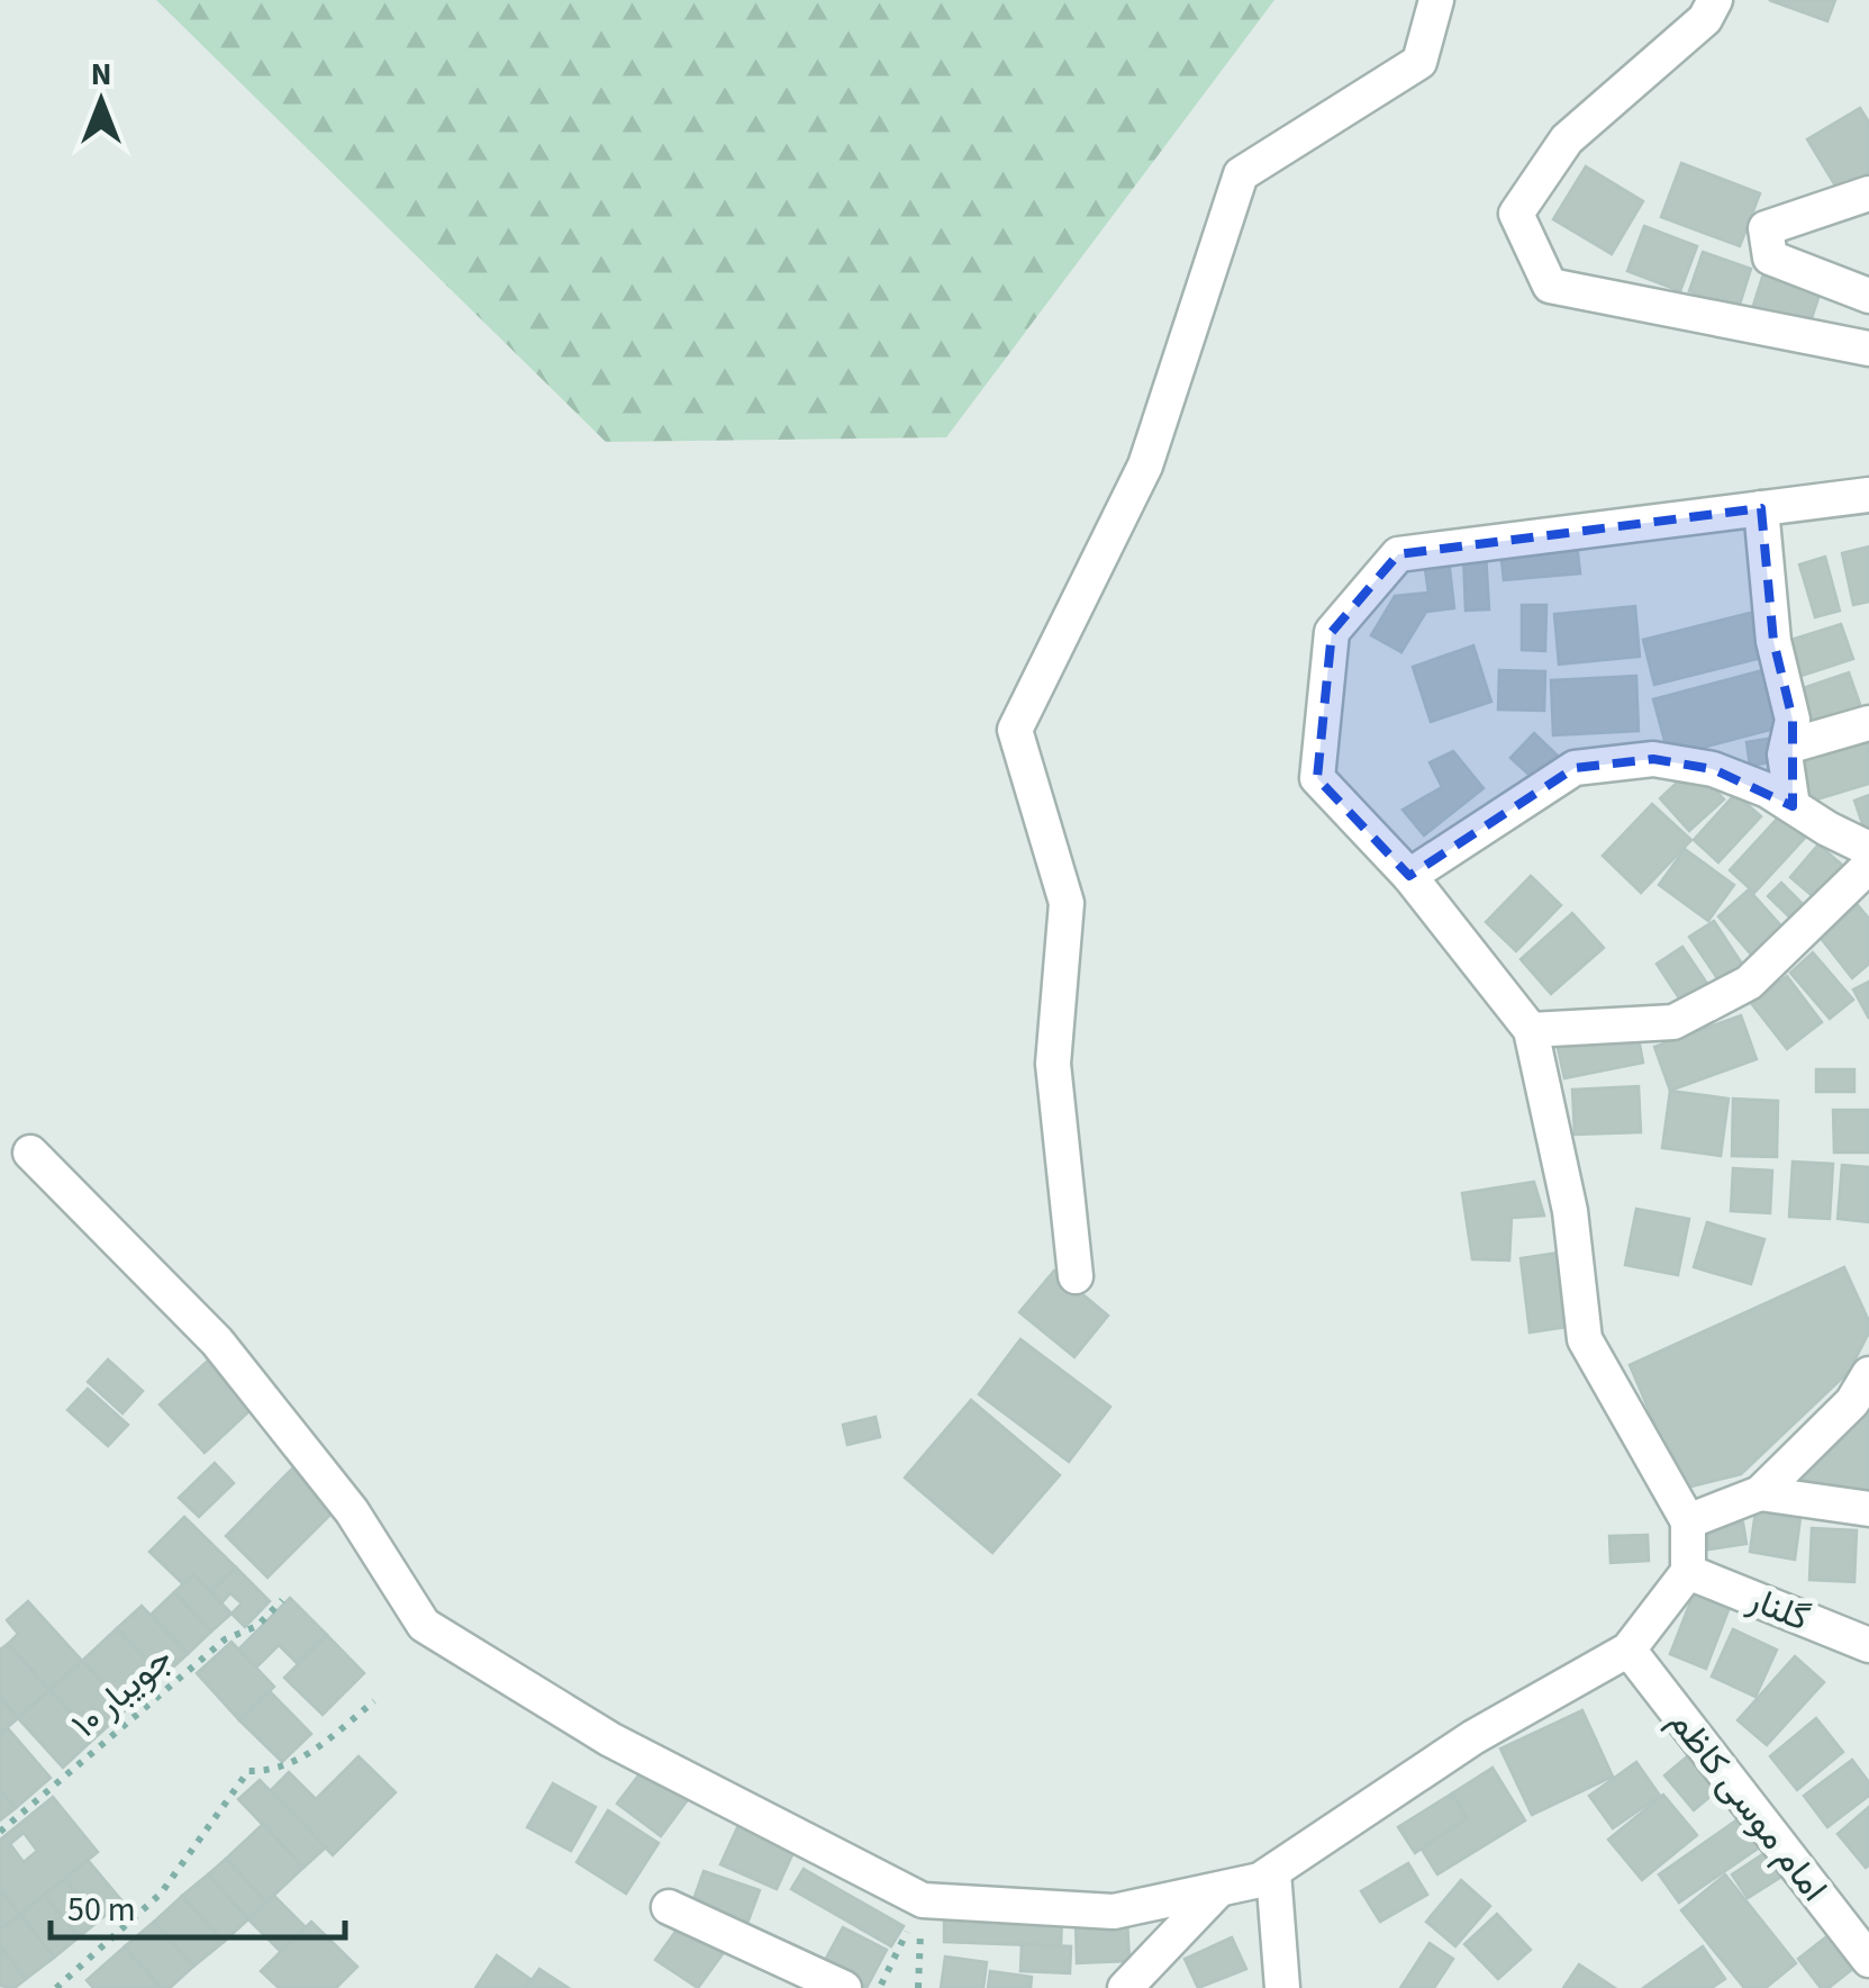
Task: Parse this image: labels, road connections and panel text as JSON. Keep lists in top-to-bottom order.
{
  "streets": {
    "street": ["گلنار", "امام موسی کاظم"],
    "path": ["جویبار ۱۰"]
  },
  "scale_bar": "50 m",
  "north": "top"
}
